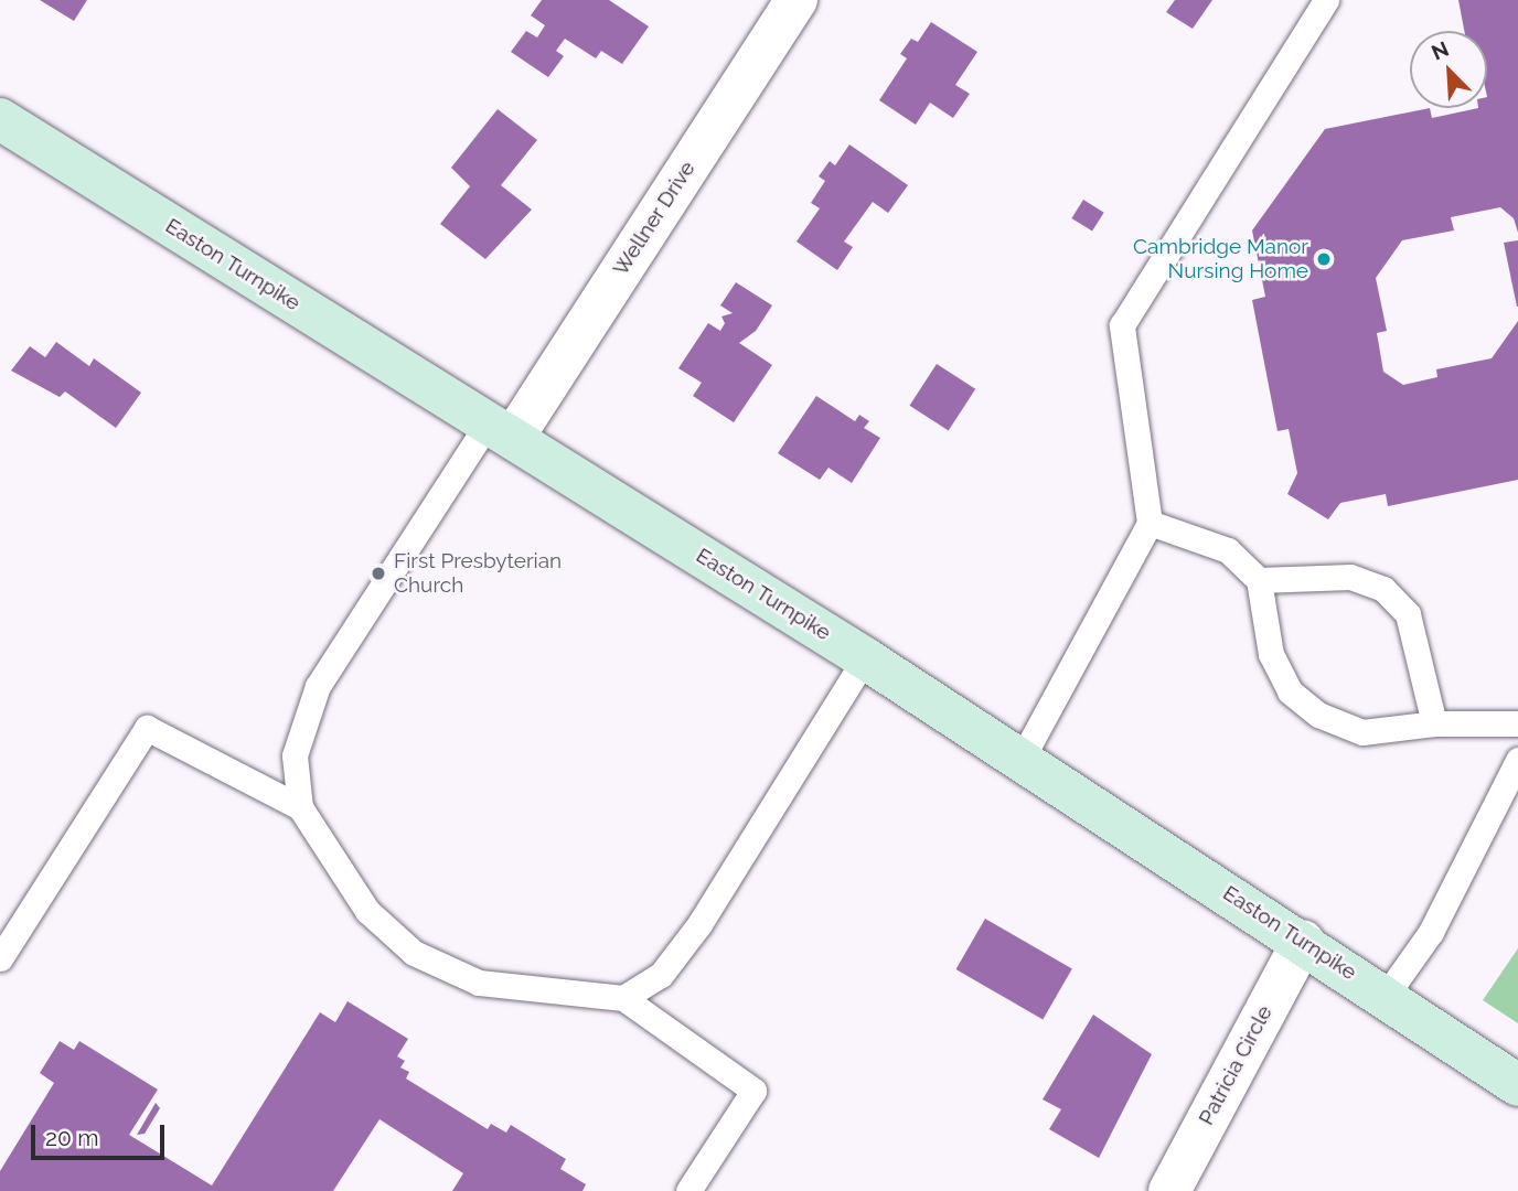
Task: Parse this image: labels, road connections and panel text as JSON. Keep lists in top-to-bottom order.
{
  "streets": {
    "main road": ["Easton Turnpike"],
    "street": ["Wellner Drive", "Patricia Circle"]
  },
  "crossings": [
    ["Wellner Drive", "Easton Turnpike"],
    ["Easton Turnpike", "Patricia Circle"]
  ],
  "places": ["Cambridge Manor Nursing Home", "First Presbyterian Church"],
  "scale_bar": "20 m",
  "north": "top left"
}
